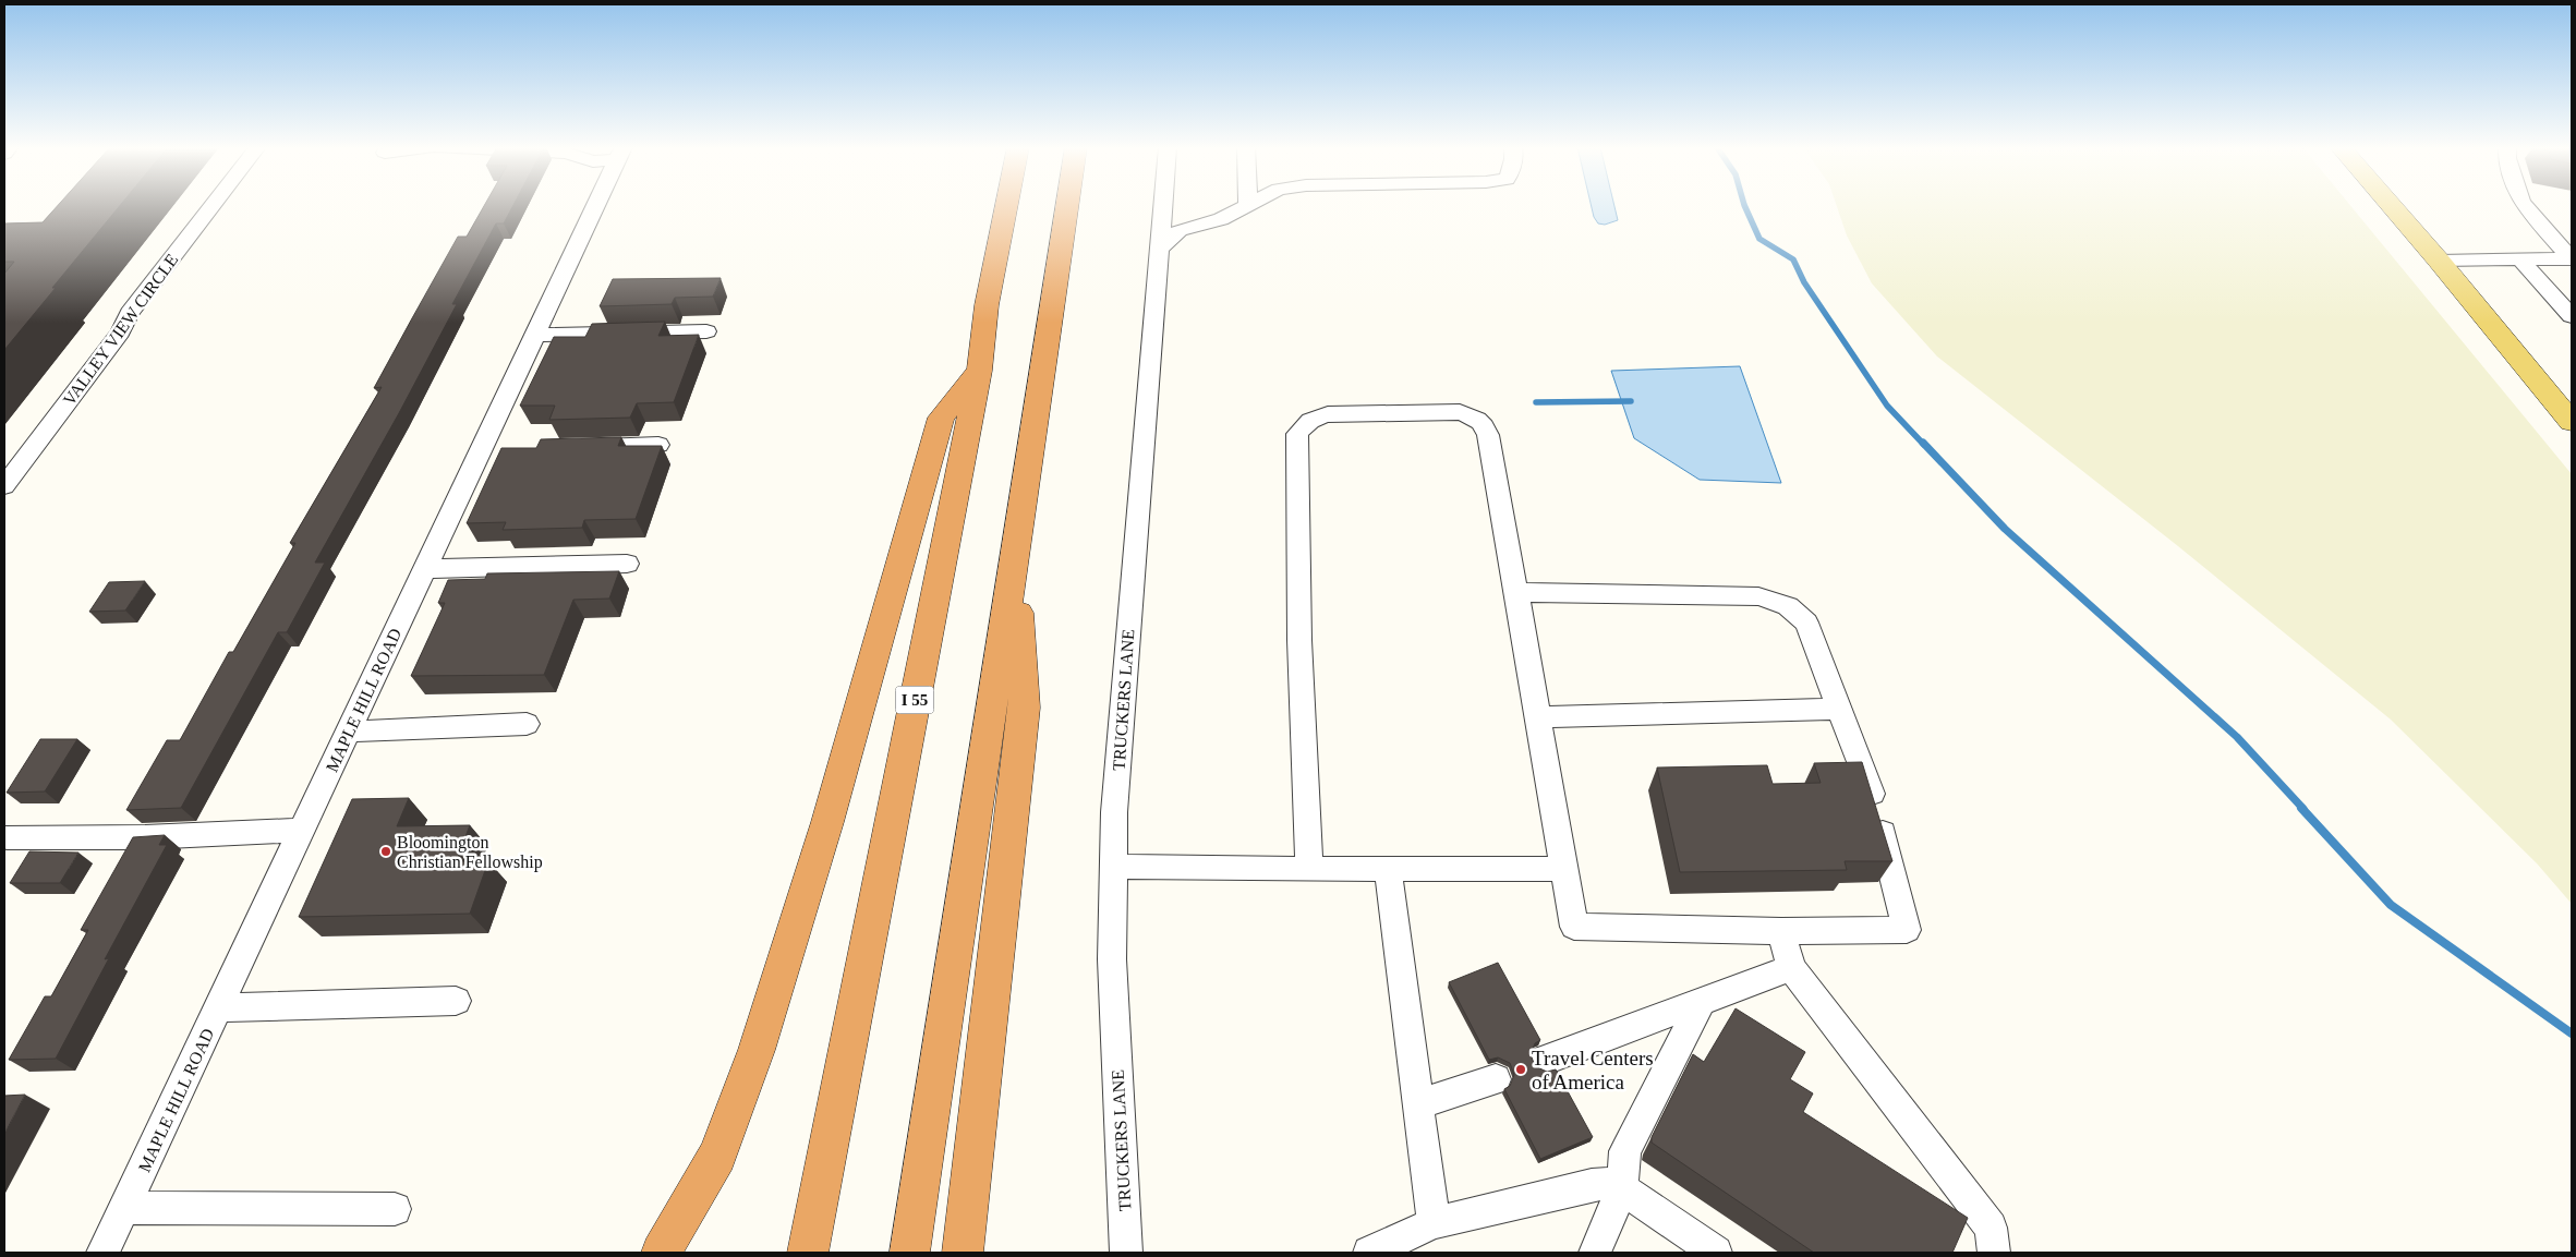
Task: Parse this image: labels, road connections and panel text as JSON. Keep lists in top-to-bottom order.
{
  "streets": {
    "highway": ["I 55"],
    "street": ["VALLEY VIEW CIRCLE", "MAPLE HILL ROAD", "TRUCKERS LANE"]
  },
  "places": ["Bloomington Christian Fellowship", "Travel Centers of America"]
}
